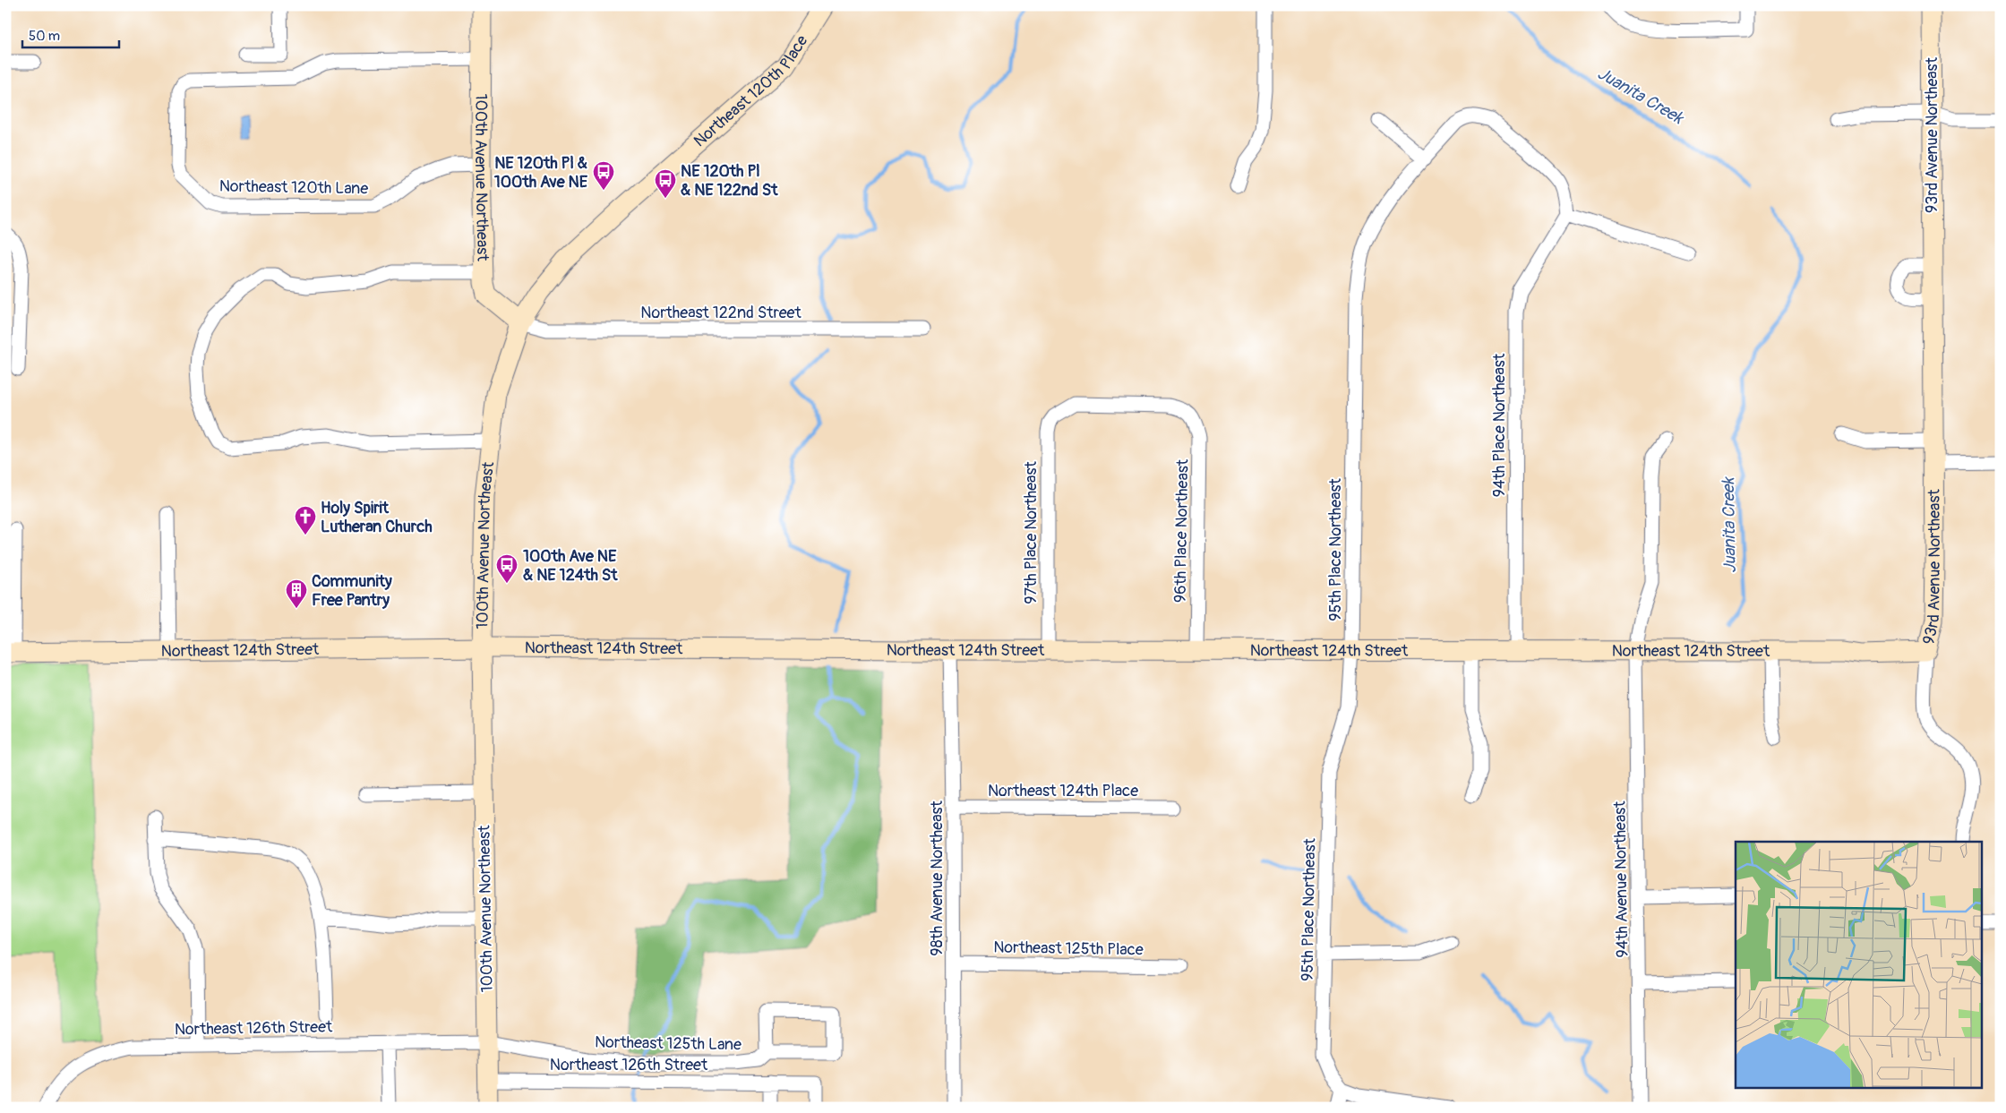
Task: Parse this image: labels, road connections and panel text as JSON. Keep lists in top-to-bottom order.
{
  "streets": {
    "street": [
      "Northeast 120th Place",
      "93rd Avenue Northeast",
      "100th Avenue Northeast",
      "Northeast 120th Lane",
      "Northeast 122nd Street",
      "94th Place Northeast",
      "96th Place Northeast",
      "97th Place Northeast",
      "95th Place Northeast",
      "Northeast 124th Street",
      "Northeast 124th Place",
      "98th Avenue Northeast",
      "94th Avenue Northeast",
      "Northeast 125th Place",
      "Northeast 126th Street",
      "Northeast 125th Lane"
    ]
  },
  "crossings": [
    ["Northeast 120th Place", "100th Avenue Northeast"],
    ["Northeast 120th Place", "Northeast 122nd Street"],
    ["93rd Avenue Northeast", "Northeast 124th Street"],
    ["100th Avenue Northeast", "Northeast 120th Lane"],
    ["100th Avenue Northeast", "Northeast 122nd Street"],
    ["100th Avenue Northeast", "Northeast 124th Street"],
    ["100th Avenue Northeast", "Northeast 126th Street"],
    ["100th Avenue Northeast", "Northeast 125th Lane"],
    ["94th Place Northeast", "95th Place Northeast"],
    ["94th Place Northeast", "Northeast 124th Street"],
    ["96th Place Northeast", "97th Place Northeast"],
    ["96th Place Northeast", "Northeast 124th Street"],
    ["97th Place Northeast", "Northeast 124th Street"],
    ["95th Place Northeast", "Northeast 124th Street"],
    ["Northeast 124th Street", "98th Avenue Northeast"],
    ["Northeast 124th Street", "94th Avenue Northeast"],
    ["Northeast 124th Place", "98th Avenue Northeast"],
    ["98th Avenue Northeast", "Northeast 125th Place"],
    ["Northeast 126th Street", "Northeast 125th Lane"]
  ],
  "water": ["Juanita Creek"],
  "places": {
    "bus stop": ["NE 120th Pl & 100th Ave NE", "NE 120th Pl & NE 122nd St", "100th Ave NE & NE 124th St"],
    "church": ["Holy Spirit Lutheran Church"],
    "building": ["Community Free Pantry"]
  },
  "scale_bar": "50 m"
}
